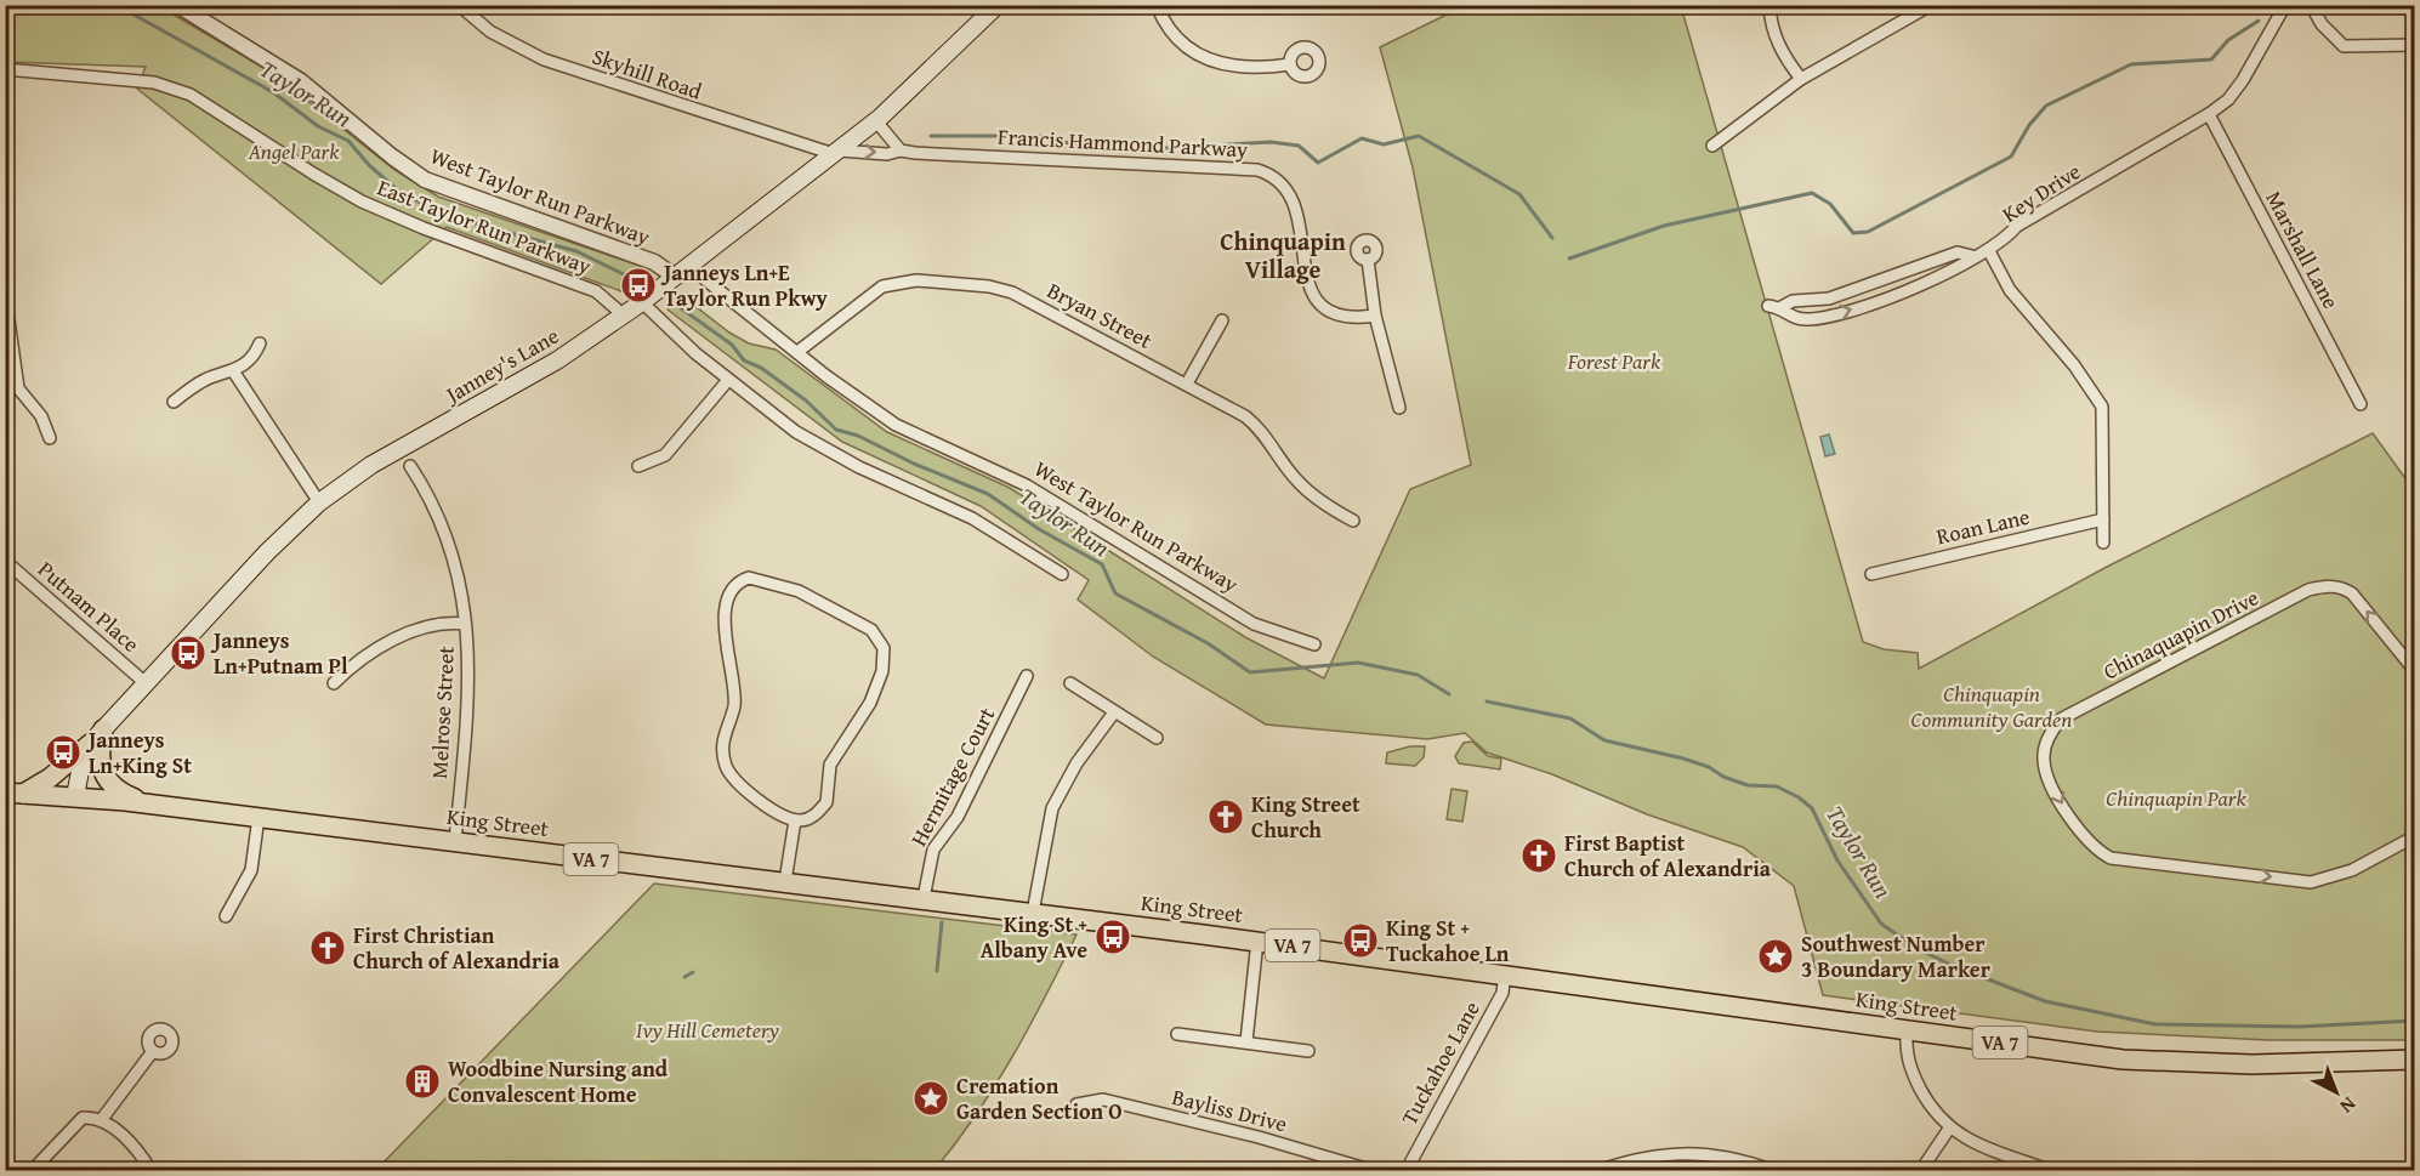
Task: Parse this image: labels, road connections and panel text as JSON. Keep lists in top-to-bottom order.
{
  "streets": {
    "main road": ["Janney's Lane", "King Street", "VA 7"],
    "street": [
      "Skyhill Road",
      "Francis Hammond Parkway",
      "Key Drive",
      "West Taylor Run Parkway",
      "East Taylor Run Parkway",
      "Marshall Lane",
      "Bryan Street",
      "Roan Lane",
      "Putnam Place",
      "Chinaquapin Drive",
      "Melrose Street",
      "Hermitage Court",
      "Tuckahoe Lane",
      "Bayliss Drive"
    ]
  },
  "crossings": [
    ["Skyhill Road", "Francis Hammond Parkway"],
    ["Skyhill Road", "Janney's Lane"],
    ["Francis Hammond Parkway", "Janney's Lane"],
    ["Key Drive", "Marshall Lane"],
    ["Key Drive", "Roan Lane"],
    ["West Taylor Run Parkway", "Bryan Street"],
    ["West Taylor Run Parkway", "Janney's Lane"],
    ["East Taylor Run Parkway", "Janney's Lane"],
    ["Janney's Lane", "Putnam Place"],
    ["Janney's Lane", "King Street"],
    ["Melrose Street", "King Street"],
    ["Hermitage Court", "King Street"],
    ["King Street", "Tuckahoe Lane"]
  ],
  "districts": ["Chinquapin Village"],
  "water": ["Taylor Run"],
  "parks": [
    "Angel Park",
    "Forest Park",
    "Chinquapin Community Garden",
    "Chinquapin Park",
    "Ivy Hill Cemetery"
  ],
  "places": {
    "bus stop": [
      "Janneys Ln+E Taylor Run Pkwy",
      "Janneys Ln+Putnam Pl",
      "Janneys Ln+King St",
      "King St + Albany Ave",
      "King St + Tuckahoe Ln"
    ],
    "church": ["King Street Church", "First Baptist Church of Alexandria", "First Christian Church of Alexandria"],
    "place": ["Southwest Number 3 Boundary Marker", "Cremation Garden Section O"],
    "building": ["Woodbine Nursing and Convalescent Home"]
  },
  "north": "bottom right"
}
